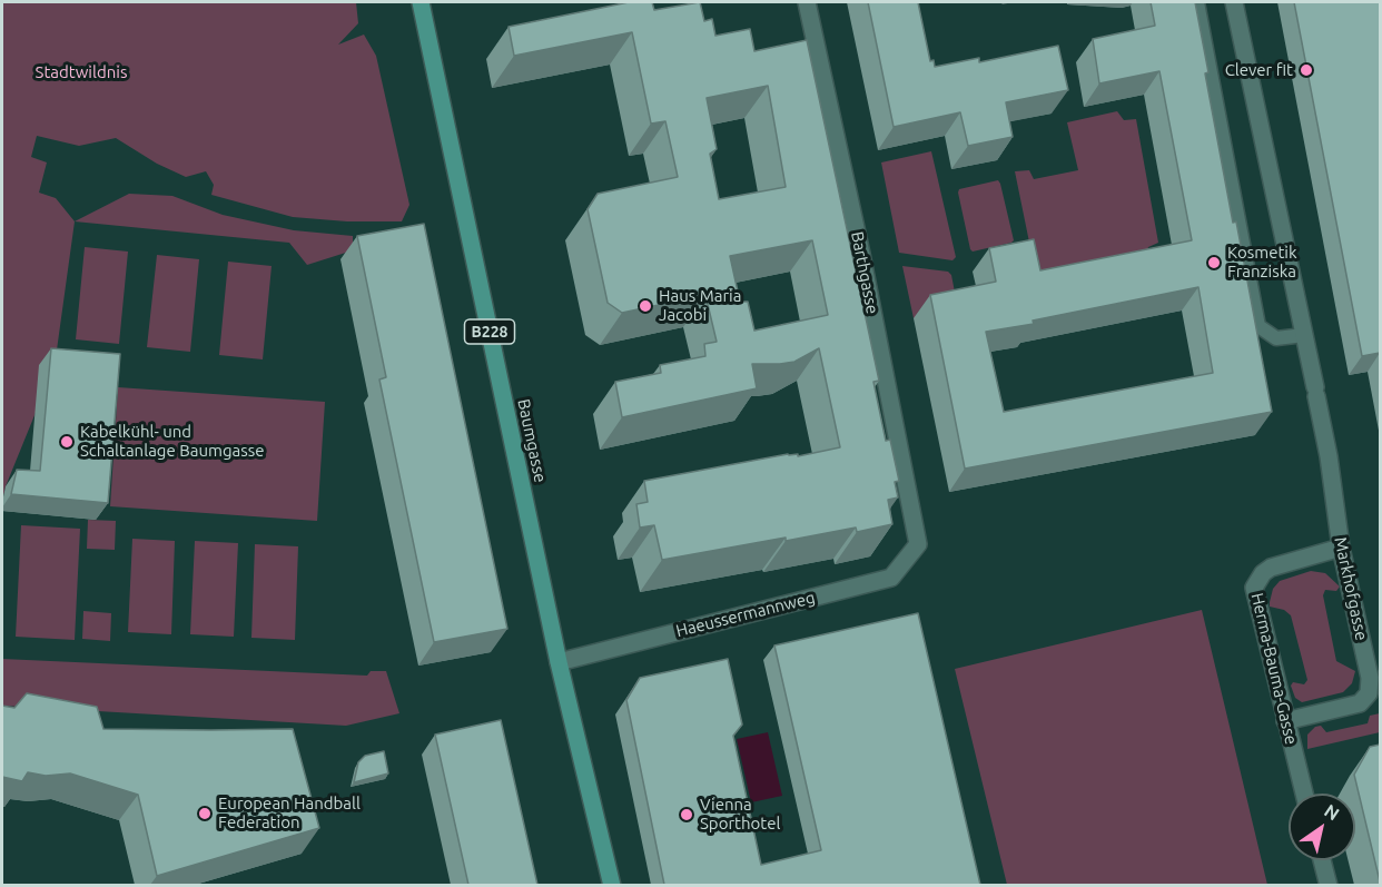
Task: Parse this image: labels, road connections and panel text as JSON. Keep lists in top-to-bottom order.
{
  "streets": {
    "main road": ["B228", "Baumgasse"],
    "street": [
      "Barthgasse",
      "Markhofgasse",
      "Haeussermannweg",
      "Herma-Bauma-Gasse"
    ]
  },
  "crossings": [
    ["Barthgasse", "Haeussermannweg"],
    ["Baumgasse", "Haeussermannweg"],
    ["Markhofgasse", "Herma-Bauma-Gasse"]
  ],
  "parks": ["Stadtwildnis"],
  "places": [
    "Clever fit",
    "Kosmetik Franziska",
    "Haus Maria Jacobi",
    "Kabelkühl- und Schaltanlage Baumgasse",
    "European Handball Federation",
    "Vienna Sporthotel"
  ],
  "north": "top right"
}
